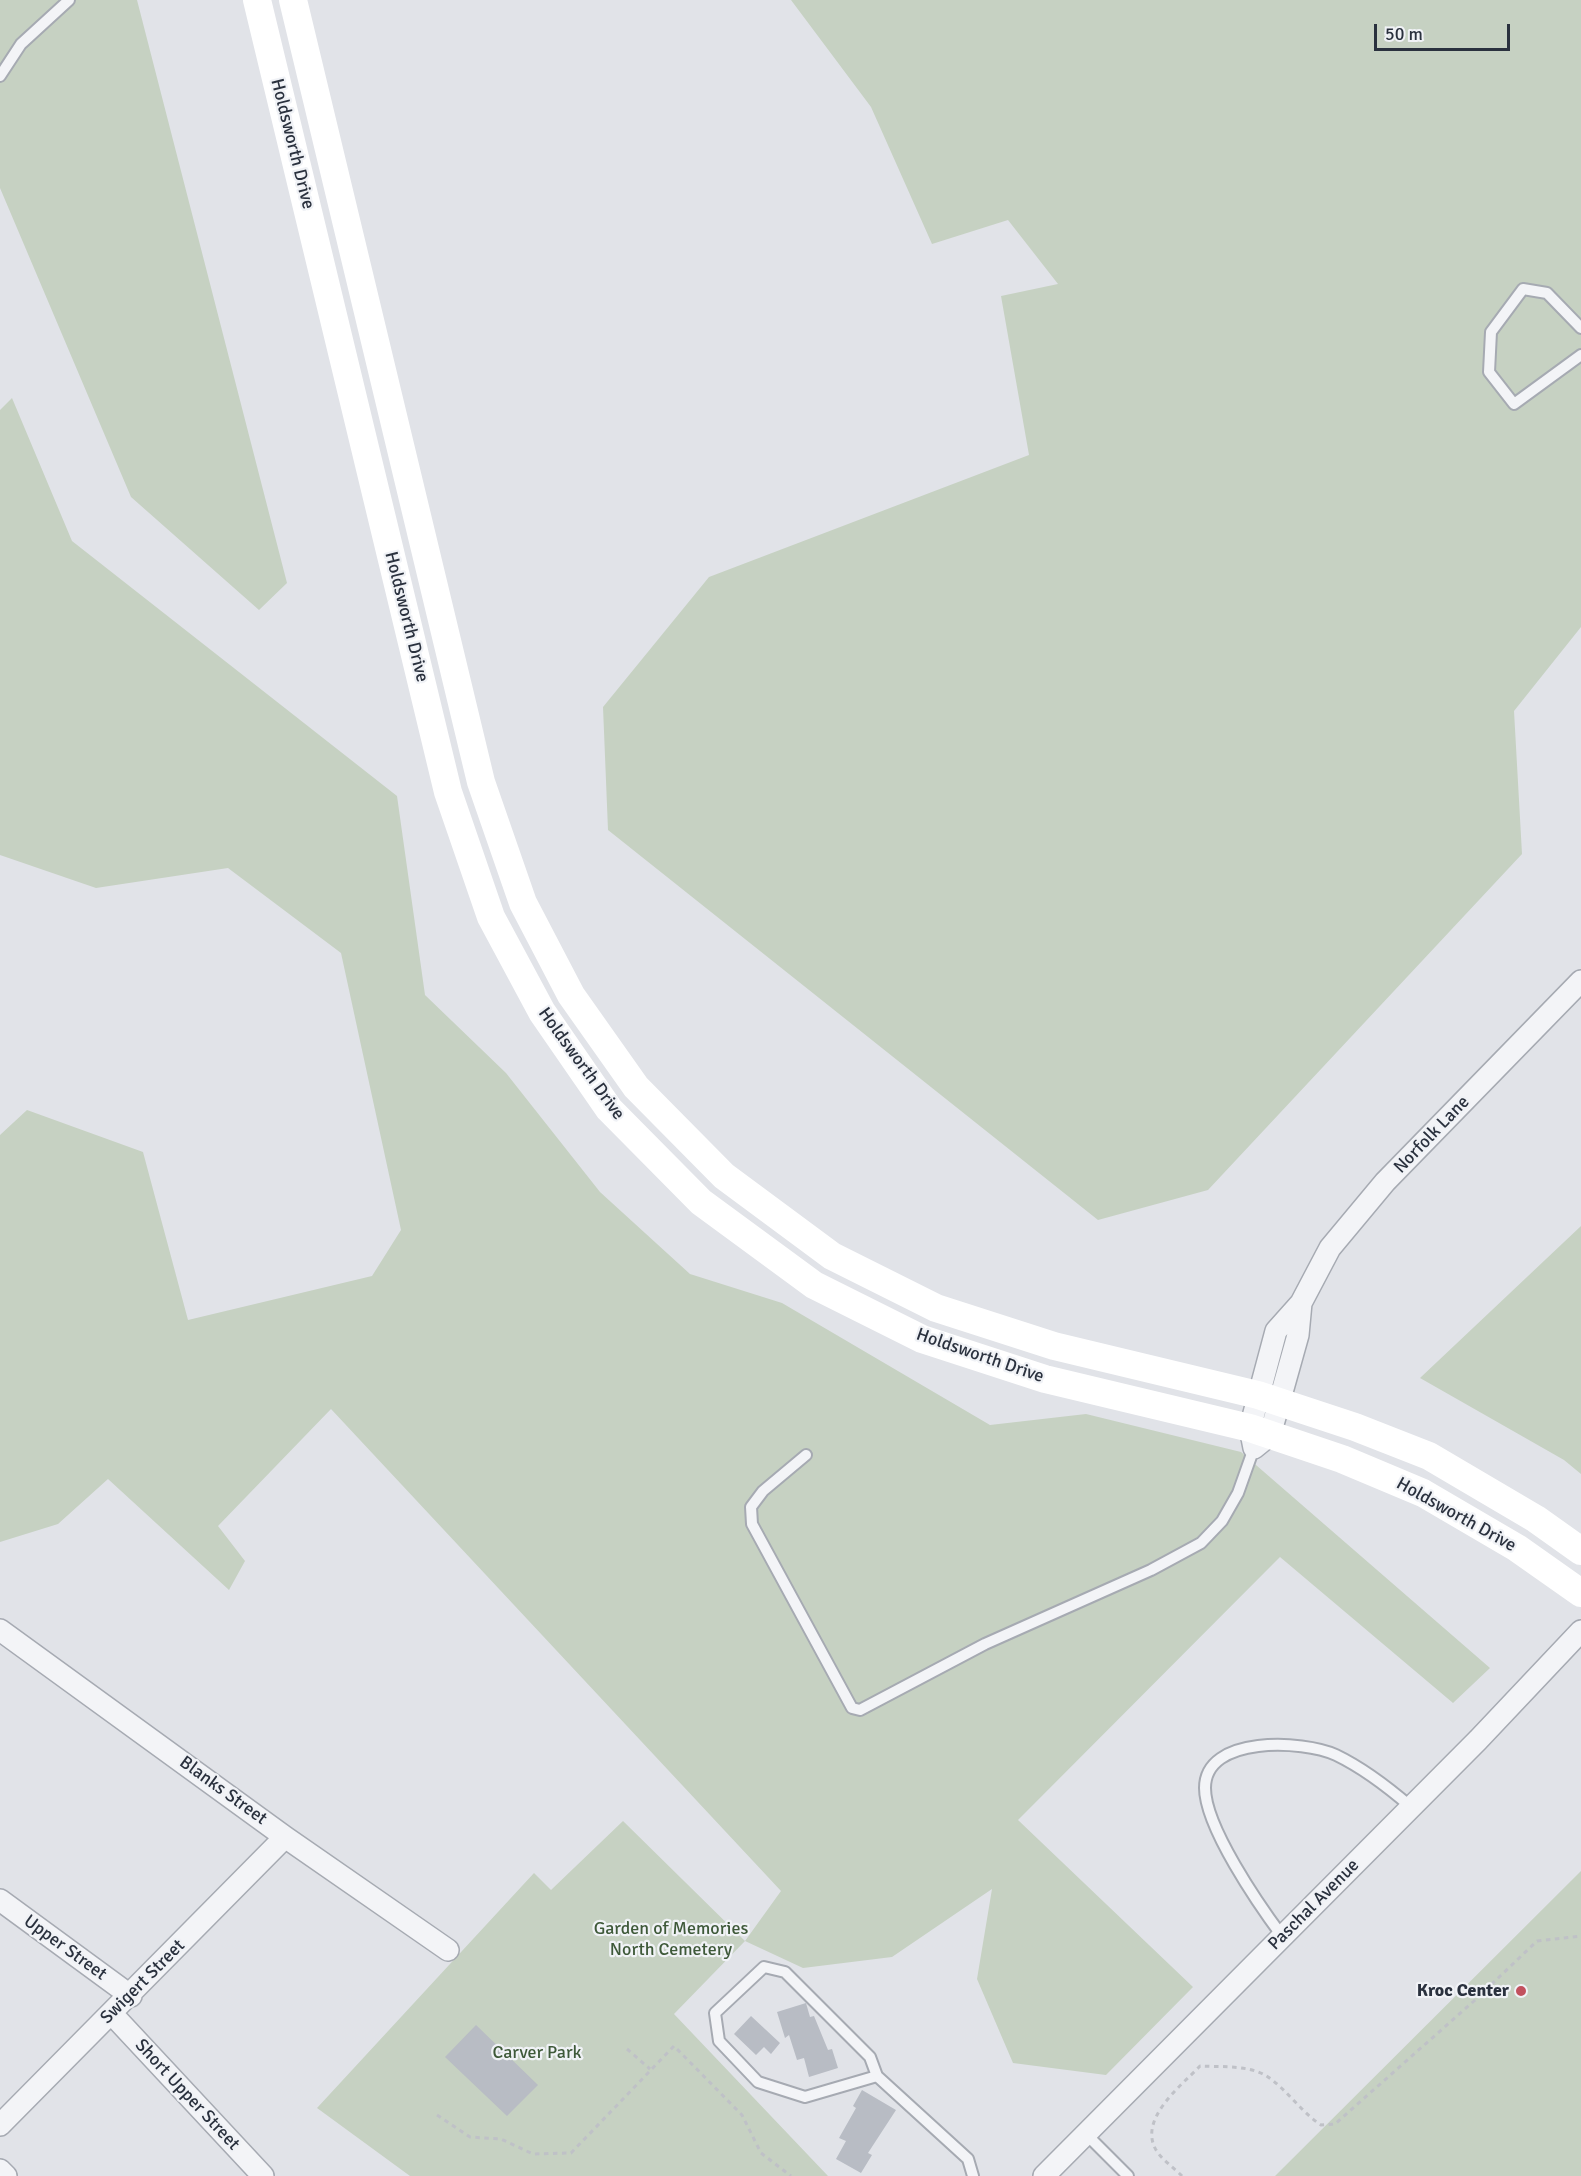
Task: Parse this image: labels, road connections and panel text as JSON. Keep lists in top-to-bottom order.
{
  "streets": {
    "main road": ["Holdsworth Drive"],
    "street": [
      "Norfolk Lane",
      "Blanks Street",
      "Paschal Avenue",
      "Upper Street",
      "Swigert Street",
      "Short Upper Street"
    ]
  },
  "crossings": [
    ["Holdsworth Drive", "Norfolk Lane"],
    ["Blanks Street", "Swigert Street"],
    ["Upper Street", "Swigert Street"],
    ["Swigert Street", "Short Upper Street"]
  ],
  "parks": ["Garden of Memories North Cemetery", "Carver Park"],
  "places": ["Kroc Center"],
  "scale_bar": "50 m"
}
